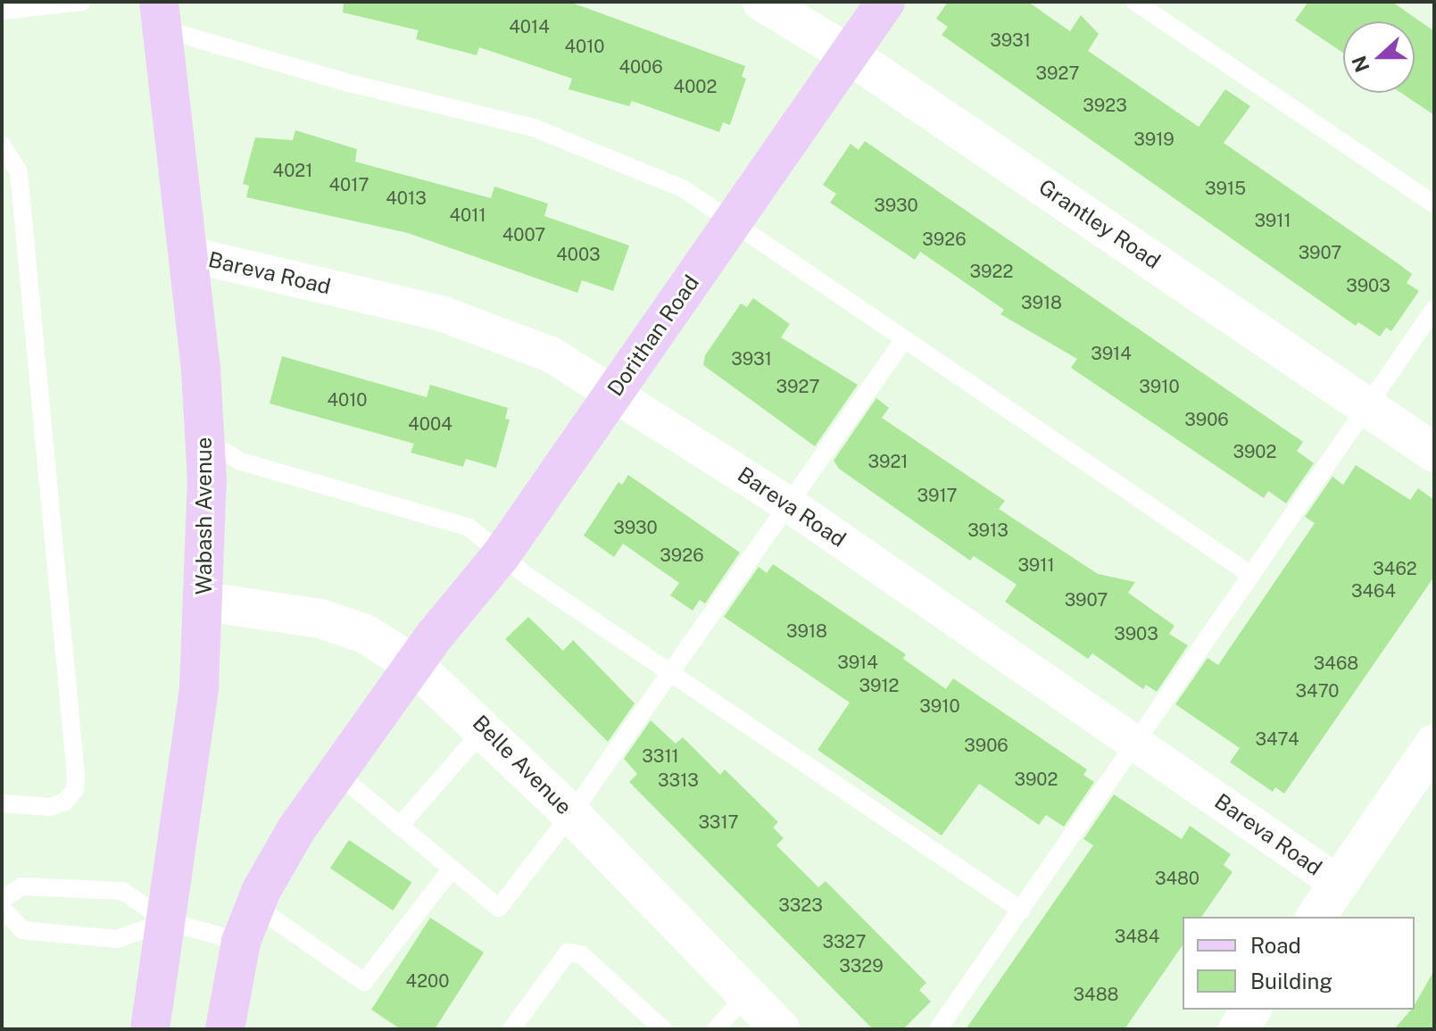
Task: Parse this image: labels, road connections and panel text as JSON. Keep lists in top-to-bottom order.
{
  "streets": {
    "main road": ["Dorithan Road", "Wabash Avenue"],
    "street": ["Grantley Road", "Bareva Road", "Belle Avenue"]
  },
  "crossings": [
    ["Grantley Road", "Dorithan Road"],
    ["Bareva Road", "Dorithan Road"],
    ["Bareva Road", "Wabash Avenue"],
    ["Dorithan Road", "Belle Avenue"],
    ["Wabash Avenue", "Belle Avenue"]
  ],
  "house_numbers": [
    "4014",
    "3931",
    "4010",
    "4006",
    "3927",
    "4002",
    "3923",
    "3919",
    "4021",
    "4017",
    "3915",
    "4013",
    "3930",
    "4011",
    "3911",
    "4007",
    "3926",
    "3907",
    "4003",
    "3922",
    "3903",
    "3918",
    "3914",
    "3931",
    "3927",
    "3910",
    "4010",
    "3906",
    "4004",
    "3902",
    "3921",
    "3917",
    "3930",
    "3913",
    "3926",
    "3911",
    "3462",
    "3464",
    "3907",
    "3918",
    "3903",
    "3914",
    "3468",
    "3912",
    "3470",
    "3910",
    "3474",
    "3906",
    "3311",
    "3902",
    "3313",
    "3317",
    "3480",
    "3323",
    "3484",
    "3327",
    "3329",
    "4200",
    "3488"
  ],
  "legend": ["Road", "Building"],
  "north": "left"
}
